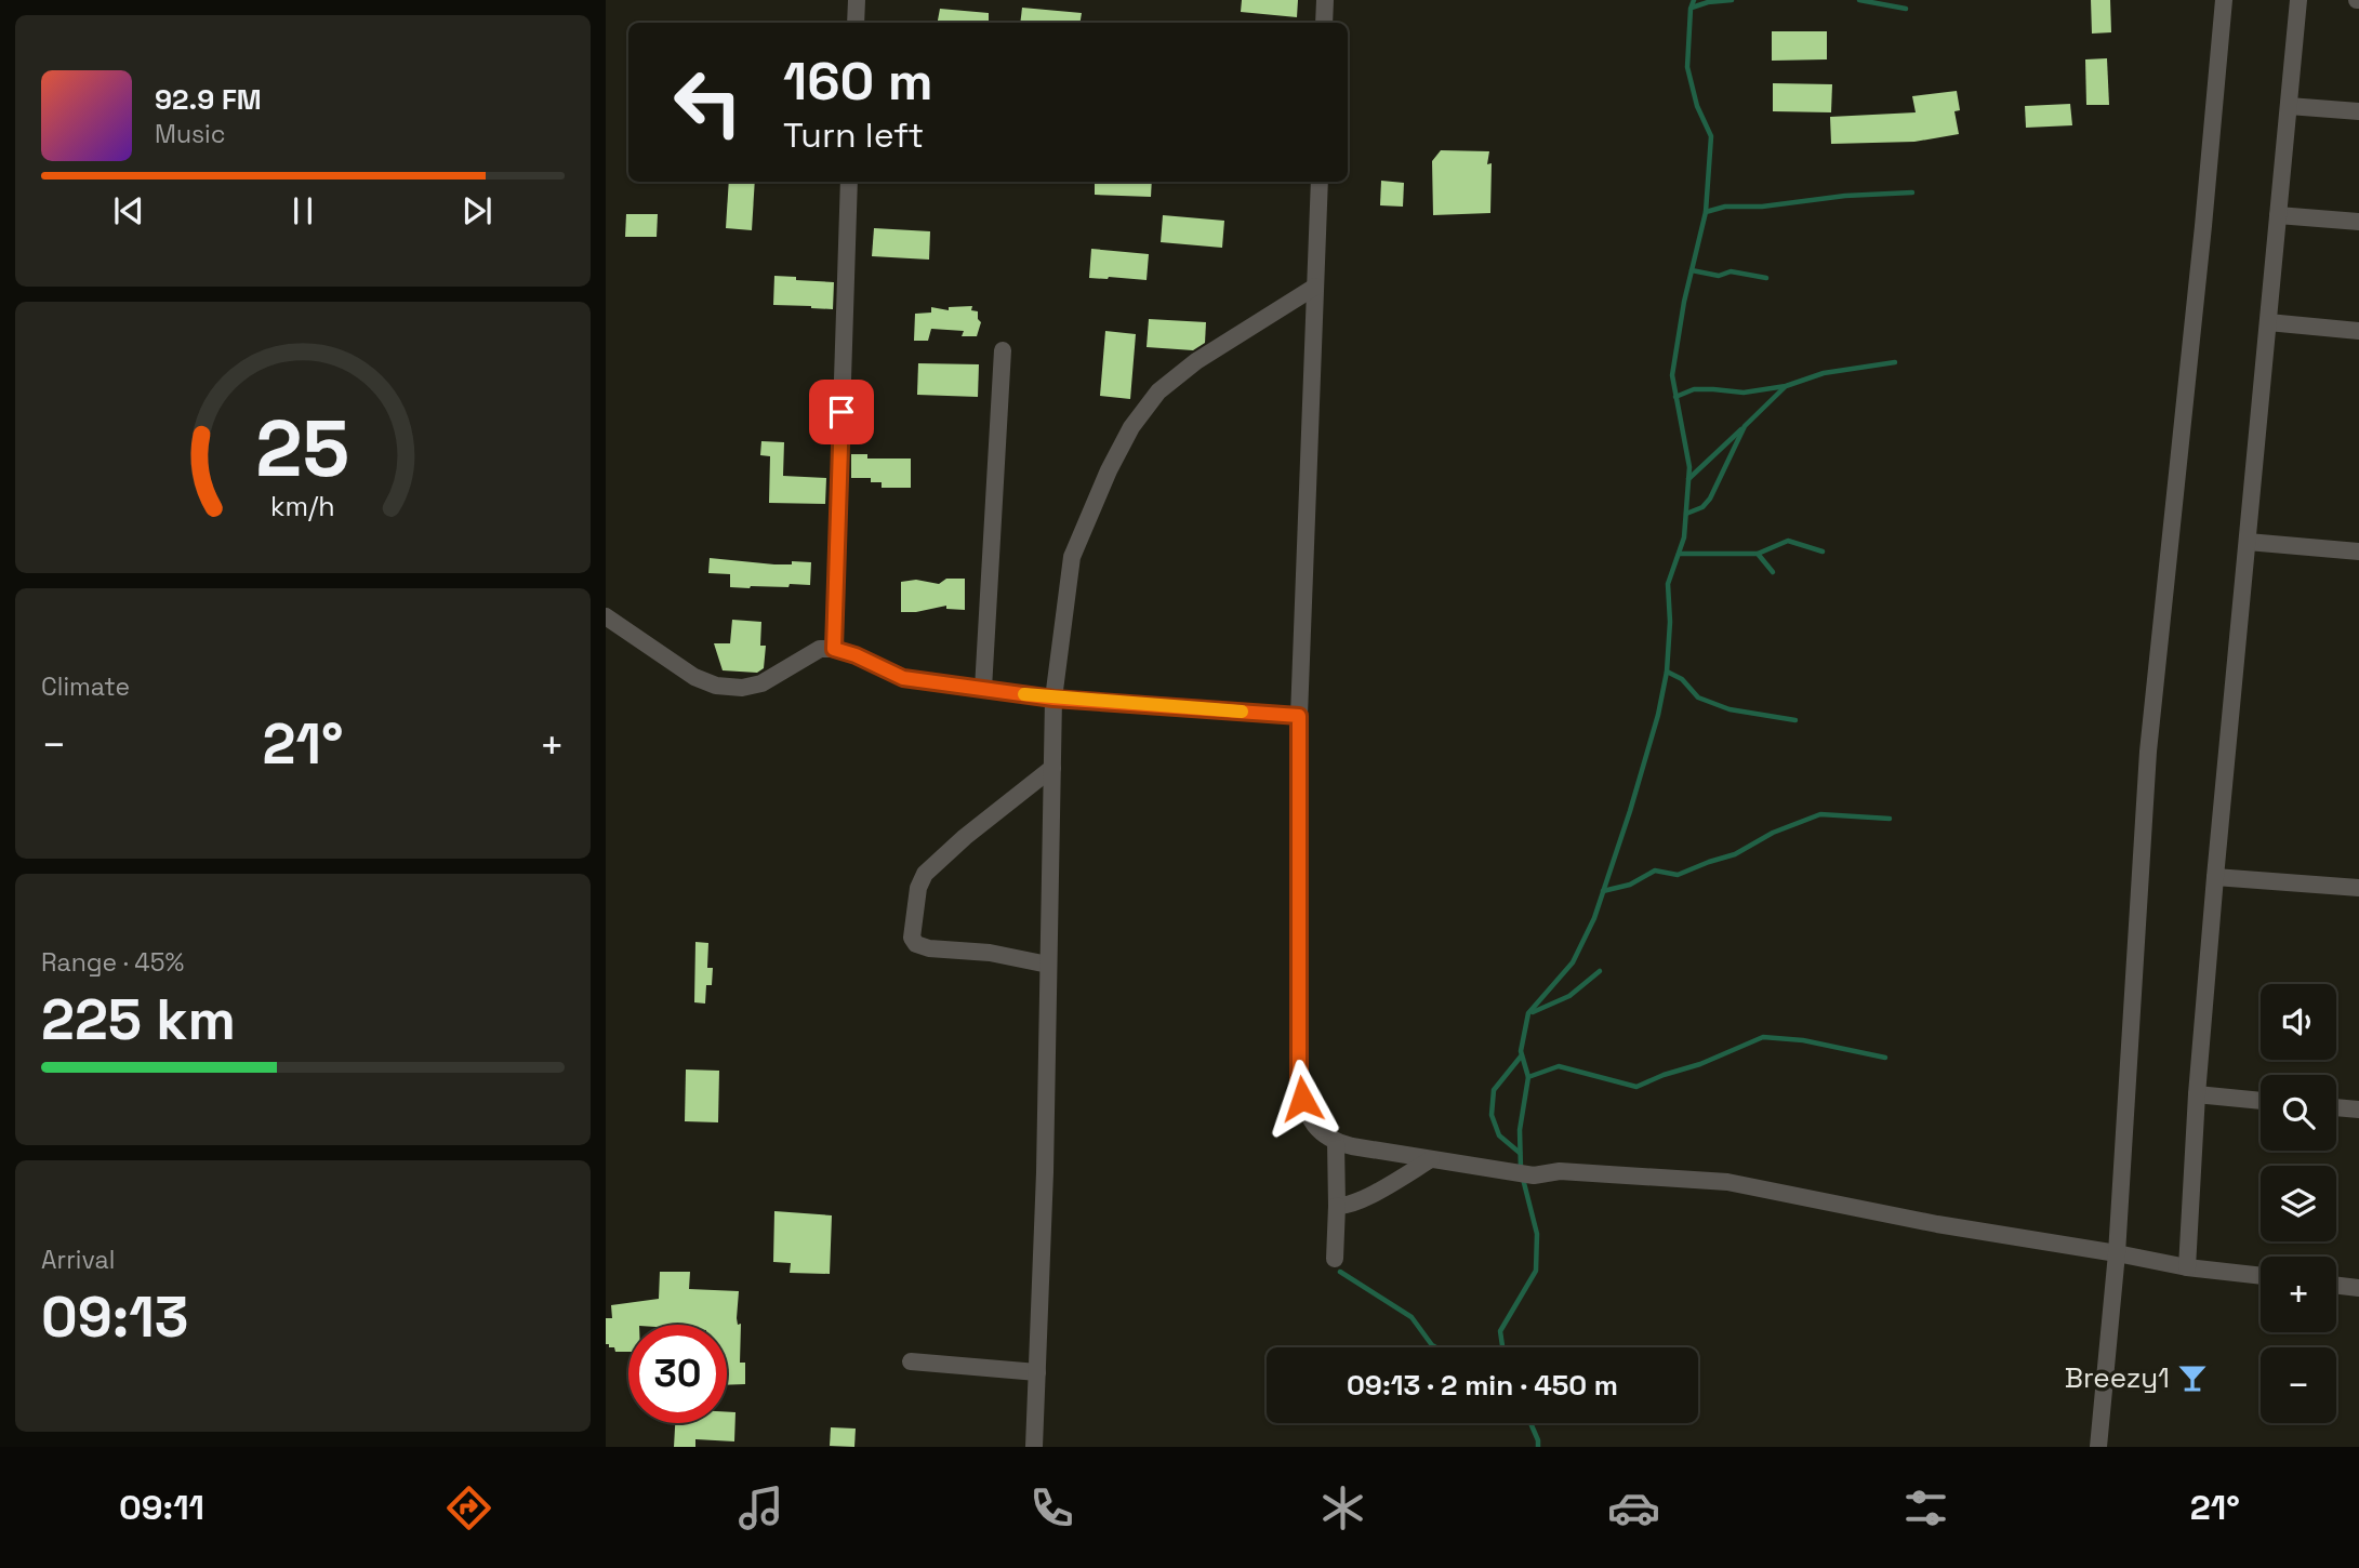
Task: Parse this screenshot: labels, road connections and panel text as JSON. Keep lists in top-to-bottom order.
{
  "places": {
    "bar": ["Breezy1"]
  },
  "page": {
    "turn": ["160 m", "Turn left"],
    "song": ["92.9 FM", "Music"],
    "tile": [
      "Climate",
      ["Range · 45%", "225 km"],
      ["Arrival", "09:13"]
    ],
    "heat": ["−", "21°", "+"],
    "map_buttons": ["+", "−"],
    "limit": "30",
    "trip": "09:13 · 2 min · 450 m",
    "tabs": ["09:11", "21°"],
    "gauge": ["25", "km/h"]
  }
}
